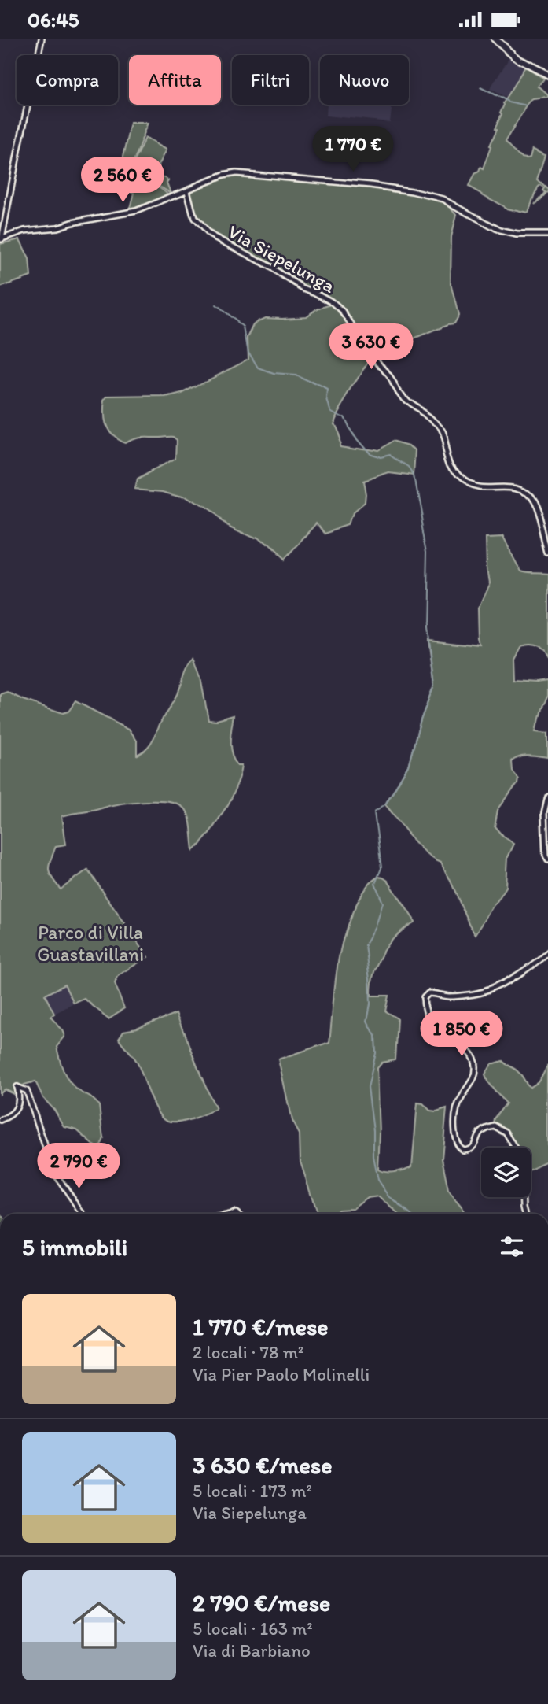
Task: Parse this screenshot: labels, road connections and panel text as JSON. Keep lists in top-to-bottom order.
{
  "streets": {
    "street": ["Via Siepelunga"]
  },
  "parks": ["Parco di Villa Guastavillani"],
  "page": {
    "status": "06:45",
    "chip": [
      "Compra",
      "Affitta",
      "Filtri",
      "Nuovo"
    ],
    "price": [
      "1 770 €",
      "2 560 €",
      "3 630 €",
      "1 850 €",
      "2 790 €"
    ],
    "heading": "5 immobili",
    "list": [
      {
        "name": "1 770 €/mese",
        "note": "2 locali · 78 m² · Via Pier Paolo Molinelli"
      },
      {
        "name": "3 630 €/mese",
        "note": "5 locali · 173 m² · Via Siepelunga"
      },
      {
        "name": "2 790 €/mese",
        "note": "5 locali · 163 m² · Via di Barbiano"
      }
    ]
  }
}
